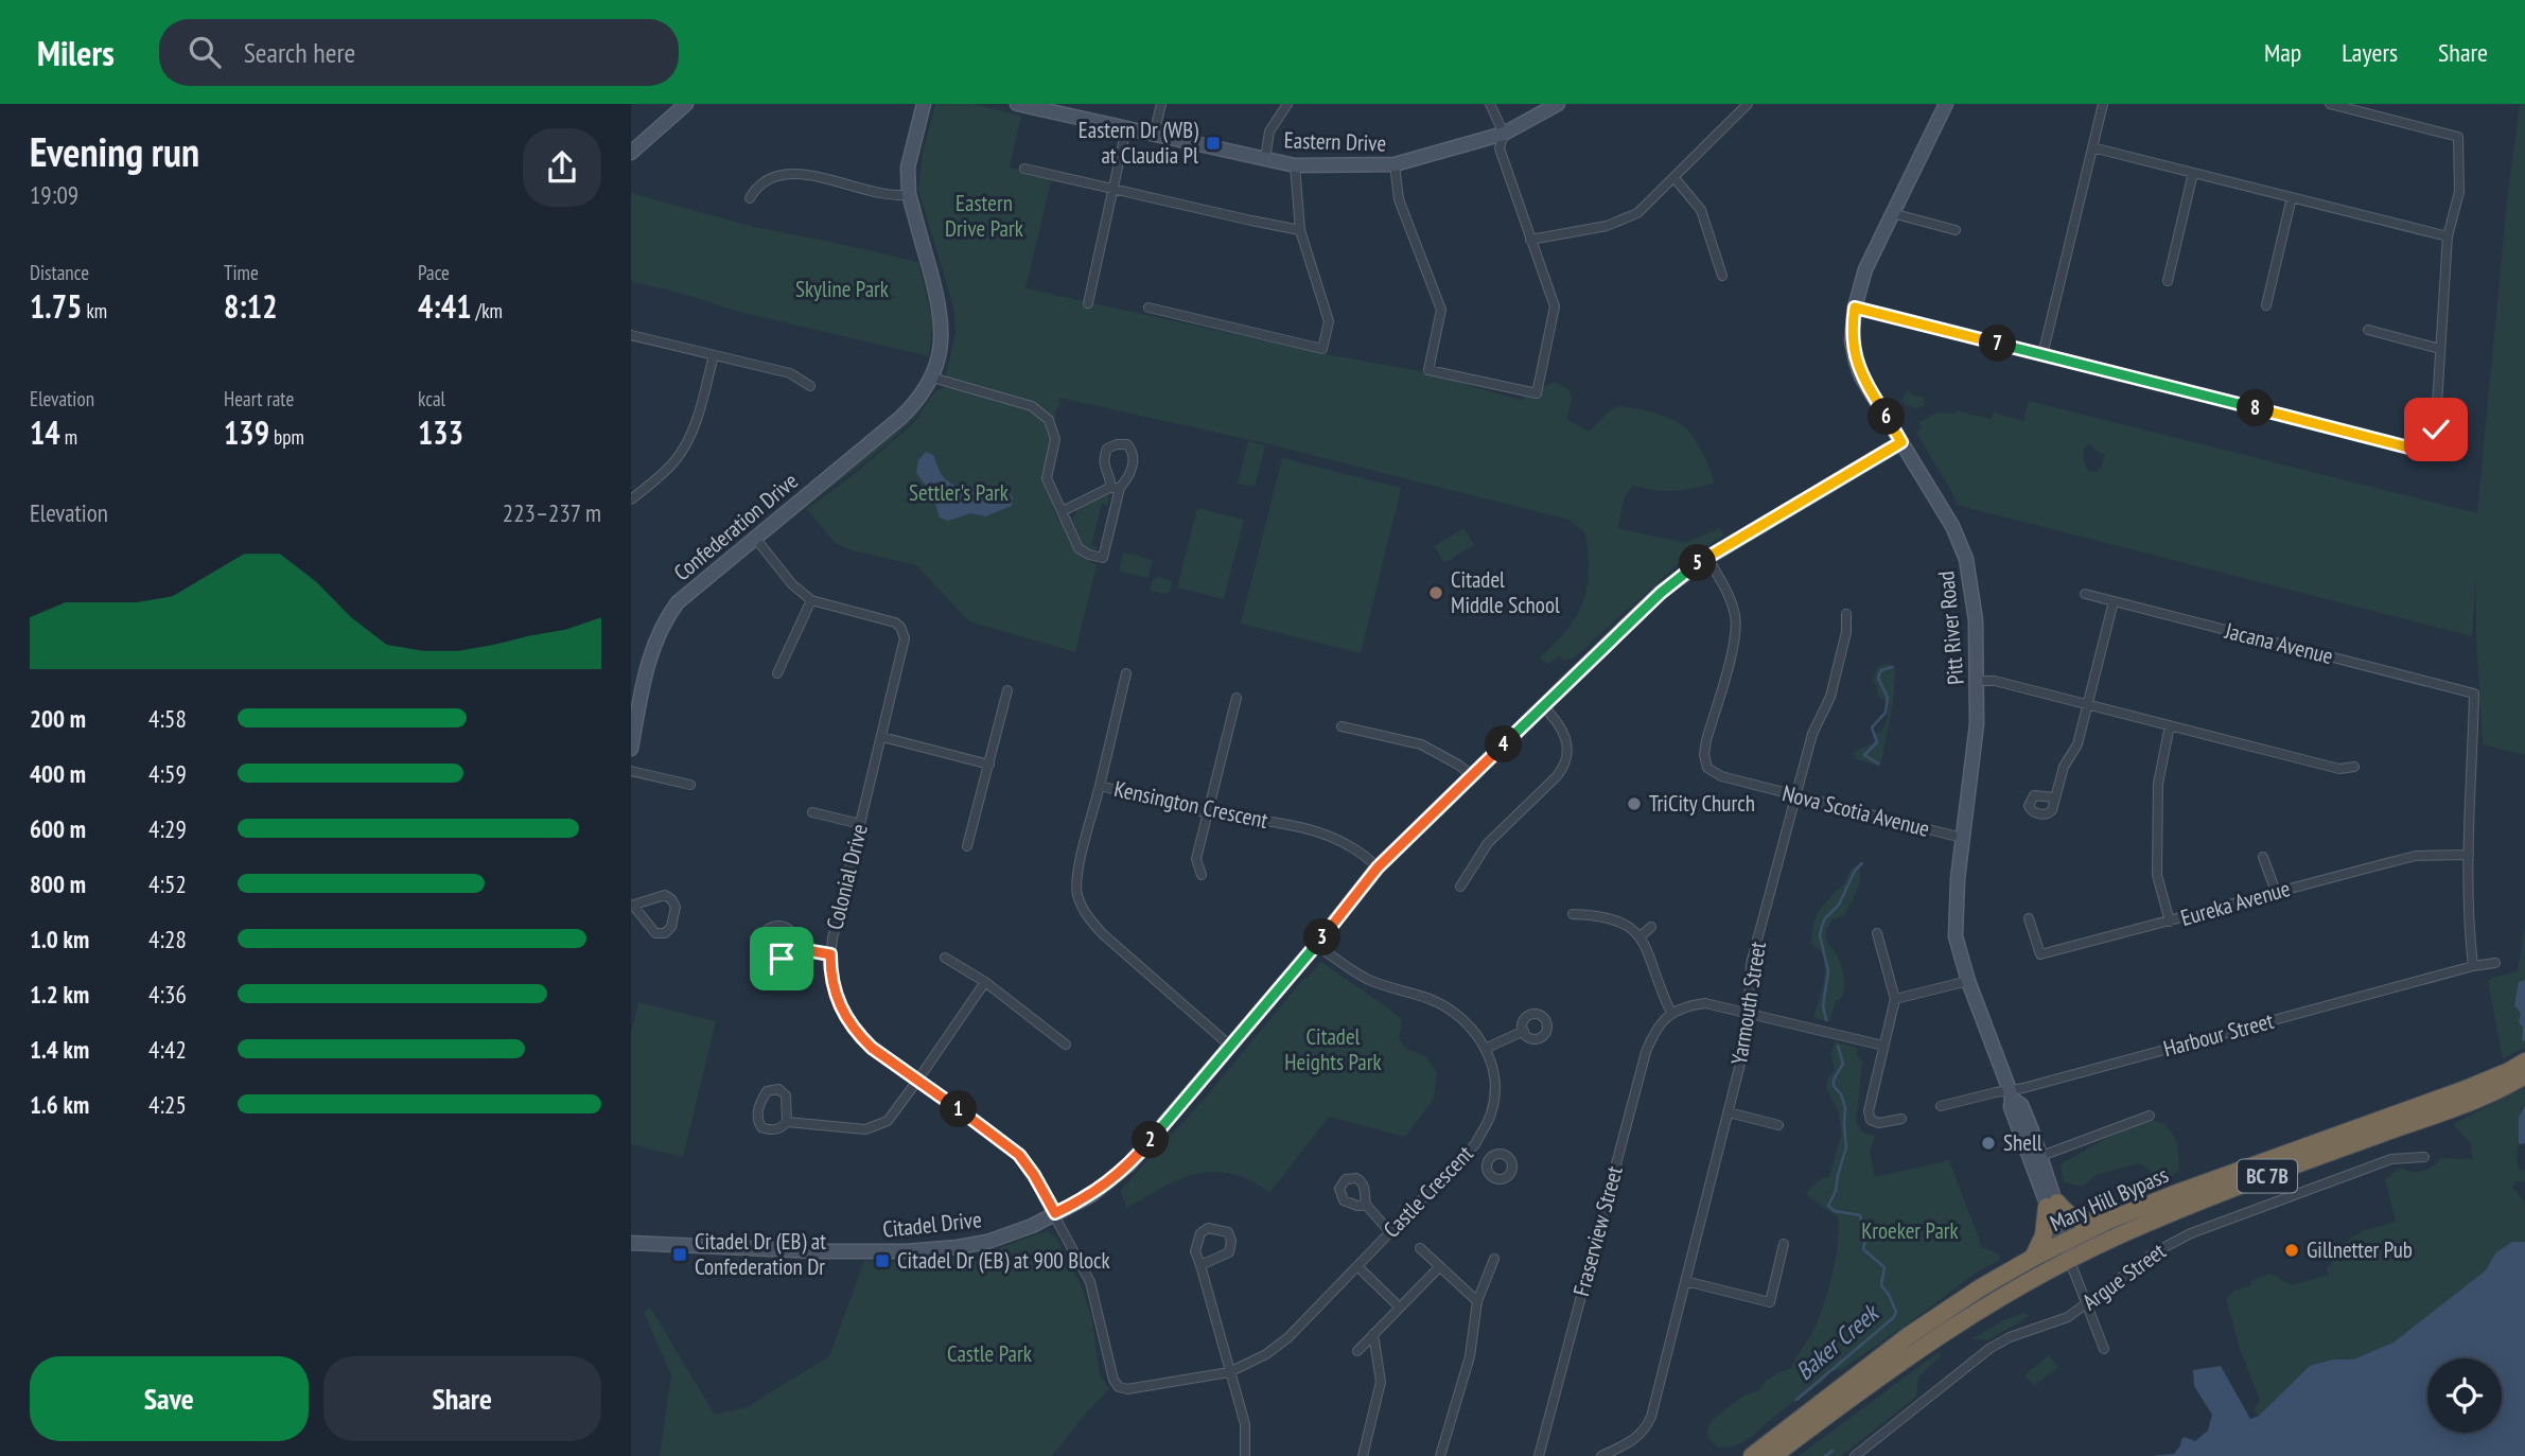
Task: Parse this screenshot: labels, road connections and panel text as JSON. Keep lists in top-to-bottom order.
{
  "streets": {
    "highway": ["BC 7B", "Mary Hill Bypass"],
    "street": [
      "Eastern Drive",
      "Confederation Drive",
      "Pitt River Road",
      "Jacana Avenue",
      "Kensington Crescent",
      "Nova Scotia Avenue",
      "Colonial Drive",
      "Eureka Avenue",
      "Yarmouth Street",
      "Harbour Street",
      "Castle Crescent",
      "Citadel Drive",
      "Fraserview Street",
      "Argue Street"
    ]
  },
  "crossings": [
    ["Confederation Drive", "Colonial Drive"],
    ["Pitt River Road", "Nova Scotia Avenue"],
    ["Pitt River Road", "Harbour Street"],
    ["Pitt River Road", "Mary Hill Bypass"],
    ["Pitt River Road", "Citadel Drive"],
    ["Pitt River Road", "Argue Street"],
    ["Jacana Avenue", "Eureka Avenue"],
    ["Kensington Crescent", "Citadel Drive"],
    ["Nova Scotia Avenue", "Yarmouth Street"],
    ["Nova Scotia Avenue", "Citadel Drive"],
    ["Colonial Drive", "Castle Crescent"],
    ["Colonial Drive", "Citadel Drive"],
    ["Castle Crescent", "Citadel Drive"]
  ],
  "water": ["Baker Creek"],
  "parks": [
    "Eastern Drive Park",
    "Skyline Park",
    "Settler's Park",
    "Citadel Heights Park",
    "Kroeker Park",
    "Castle Park"
  ],
  "places": {
    "transit": ["Eastern Dr (WB) at Claudia Pl", "Citadel Dr (EB) at Confederation Dr", "Citadel Dr (EB) at 900 Block"],
    "other": [
      "Citadel Middle School",
      "TriCity Church",
      "Shell",
      "Gillnetter Pub"
    ]
  },
  "page": {
    "header": "Milers",
    "search": "Search here",
    "nav": ["Map", "Layers", "Share"],
    "heading": ["Evening run", "19:09"],
    "stats": [
      ["Distance", "1.75 km"],
      ["Time", "8:12"],
      ["Pace", "4:41 /km"],
      ["Elevation", "14 m"],
      ["Heart rate", "139 bpm"],
      ["kcal", "133"]
    ],
    "pins": [
      "7",
      "8",
      "6",
      "5",
      "4",
      "3",
      "1",
      "2"
    ],
    "chart": ["Elevation", "223–237 m"],
    "list": [
      {
        "name": "200 m",
        "note": "4:58"
      },
      {
        "name": "400 m",
        "note": "4:59"
      },
      {
        "name": "600 m",
        "note": "4:29"
      },
      {
        "name": "800 m",
        "note": "4:52"
      },
      {
        "name": "1.0 km",
        "note": "4:28"
      },
      {
        "name": "1.2 km",
        "note": "4:36"
      },
      {
        "name": "1.4 km",
        "note": "4:42"
      },
      {
        "name": "1.6 km",
        "note": "4:25"
      }
    ],
    "buttons": ["Save", "Share"]
  }
}
